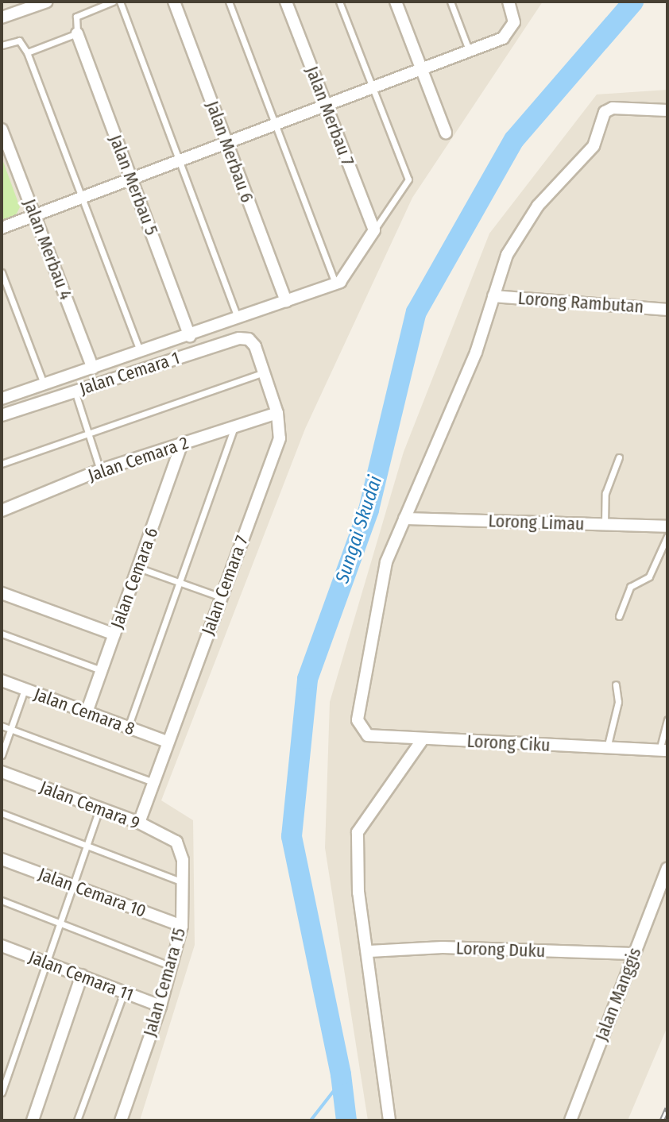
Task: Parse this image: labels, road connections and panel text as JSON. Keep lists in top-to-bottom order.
{
  "streets": {
    "street": [
      "Jalan Merbau 7",
      "Jalan Merbau 6",
      "Jalan Merbau 5",
      "Jalan Merbau 4",
      "Lorong Rambutan",
      "Jalan Cemara 1",
      "Jalan Cemara 2",
      "Lorong Limau",
      "Jalan Cemara 6",
      "Jalan Cemara 7",
      "Jalan Cemara 8",
      "Lorong Ciku",
      "Jalan Cemara 9",
      "Jalan Cemara 10",
      "Lorong Duku",
      "Jalan Cemara 11",
      "Jalan Cemara 15",
      "Jalan Manggis"
    ]
  },
  "crossings": [
    ["Jalan Cemara 1", "Jalan Cemara 7"],
    ["Jalan Cemara 2", "Jalan Cemara 6"],
    ["Jalan Cemara 2", "Jalan Cemara 7"],
    ["Lorong Limau", "Lorong Ciku"],
    ["Jalan Cemara 6", "Jalan Cemara 8"],
    ["Jalan Cemara 7", "Jalan Cemara 8"],
    ["Jalan Cemara 7", "Jalan Cemara 9"],
    ["Jalan Cemara 9", "Jalan Cemara 15"],
    ["Jalan Cemara 10", "Jalan Cemara 15"],
    ["Lorong Duku", "Jalan Manggis"],
    ["Jalan Cemara 11", "Jalan Cemara 15"]
  ],
  "water": ["Sungai Skudai"]
}
